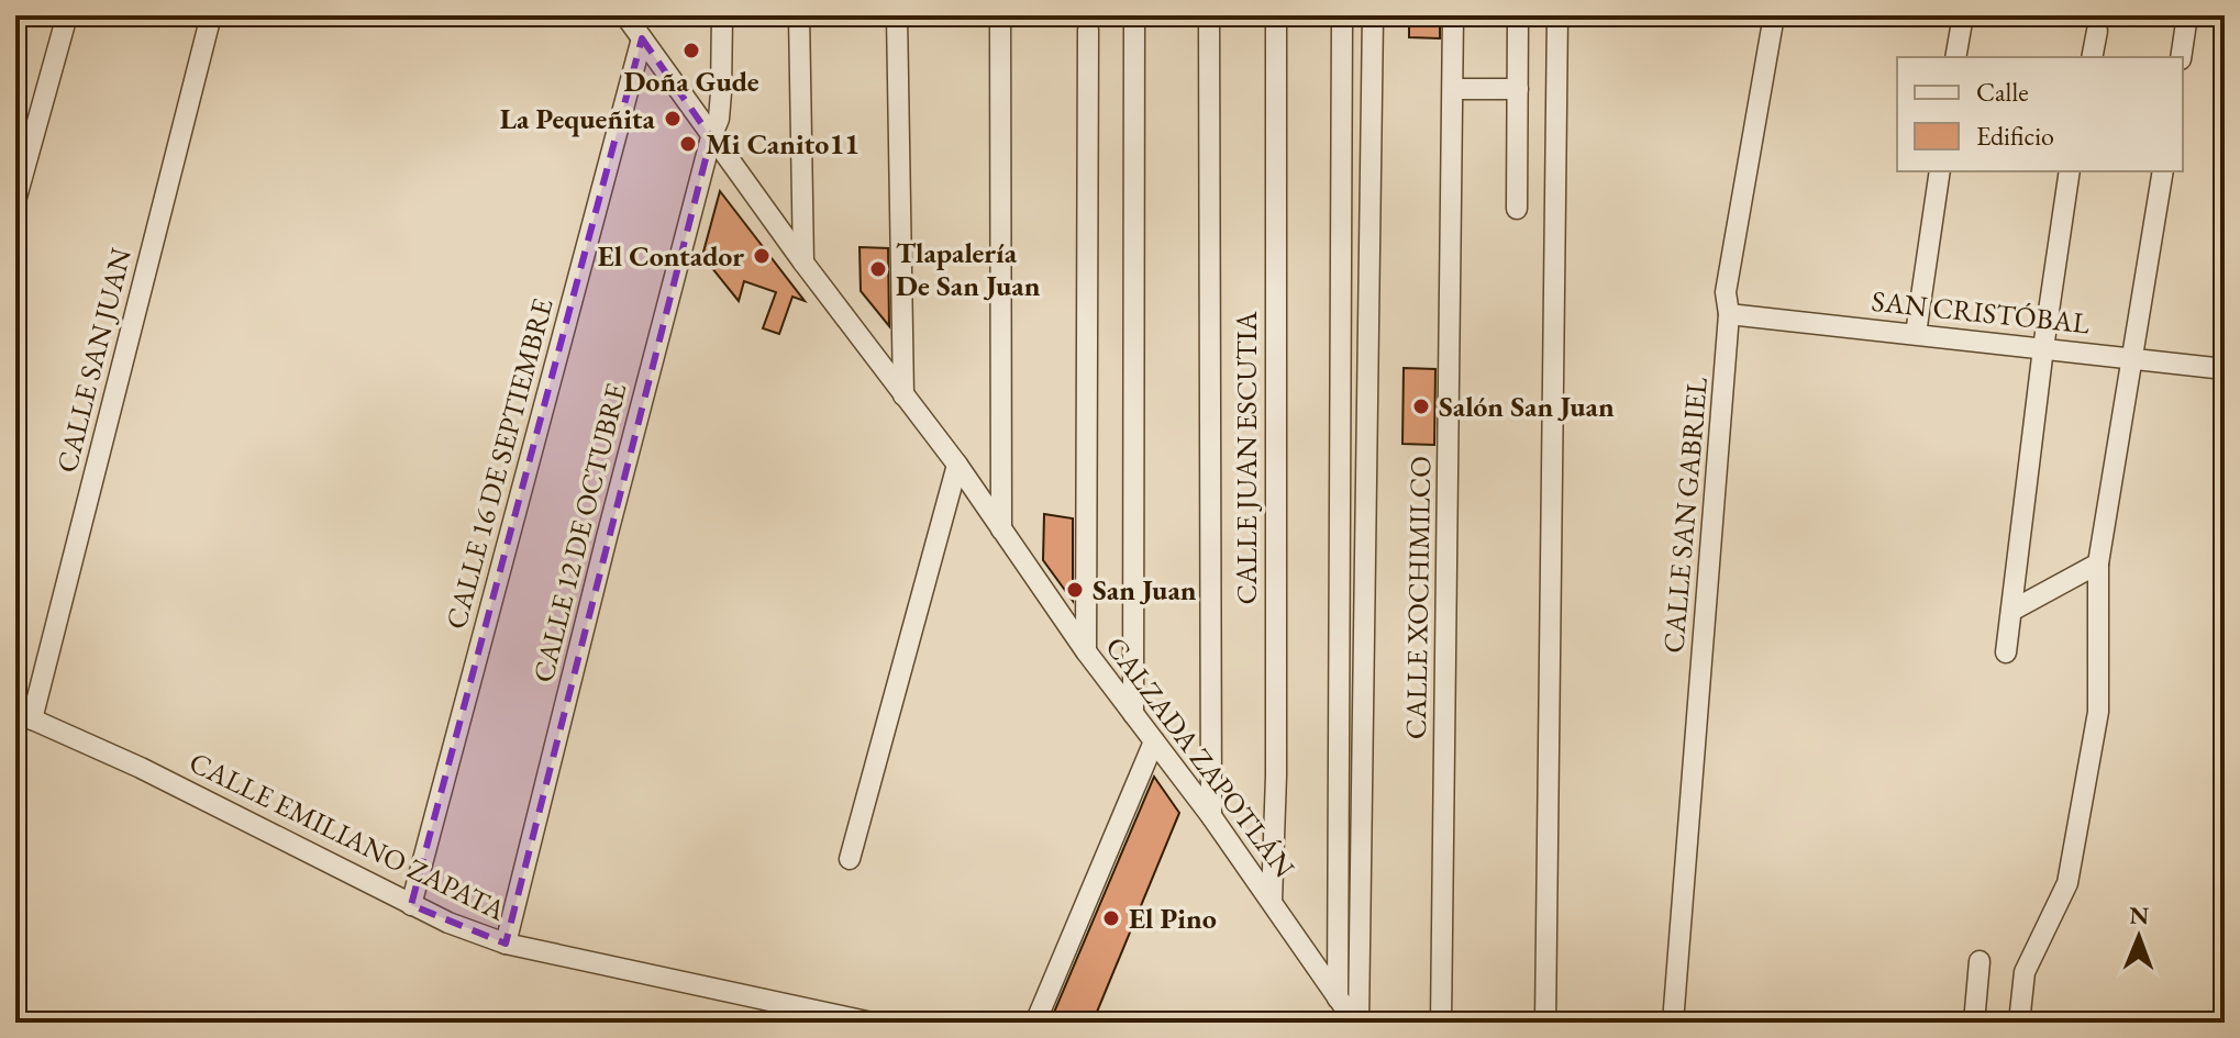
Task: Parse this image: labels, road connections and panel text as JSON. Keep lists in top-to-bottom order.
{
  "streets": {
    "street": [
      "SAN CRISTÓBAL",
      "CALLE SAN JUAN",
      "CALLE JUAN ESCUTIA",
      "CALLE 16 DE SEPTIEMBRE",
      "CALLE SAN GABRIEL",
      "CALLE 12 DE OCTUBRE",
      "CALLE XOCHIMILCO",
      "CALZADA ZAPOTLÁN",
      "CALLE EMILIANO ZAPATA"
    ]
  },
  "crossings": [
    ["SAN CRISTÓBAL", "CALLE SAN GABRIEL"],
    ["CALLE SAN JUAN", "CALLE EMILIANO ZAPATA"],
    ["CALLE JUAN ESCUTIA", "CALZADA ZAPOTLÁN"],
    ["CALLE 16 DE SEPTIEMBRE", "CALZADA ZAPOTLÁN"],
    ["CALLE 16 DE SEPTIEMBRE", "CALLE EMILIANO ZAPATA"],
    ["CALLE 12 DE OCTUBRE", "CALZADA ZAPOTLÁN"],
    ["CALLE 12 DE OCTUBRE", "CALLE EMILIANO ZAPATA"]
  ],
  "places": [
    "Doña Gude",
    "La Pequeñita",
    "Mi Canito11",
    "El Contador",
    "Tlapalería De San Juan",
    "Salón San Juan",
    "San Juan",
    "El Pino"
  ],
  "legend": ["Calle", "Edificio"],
  "north": "top"
}
